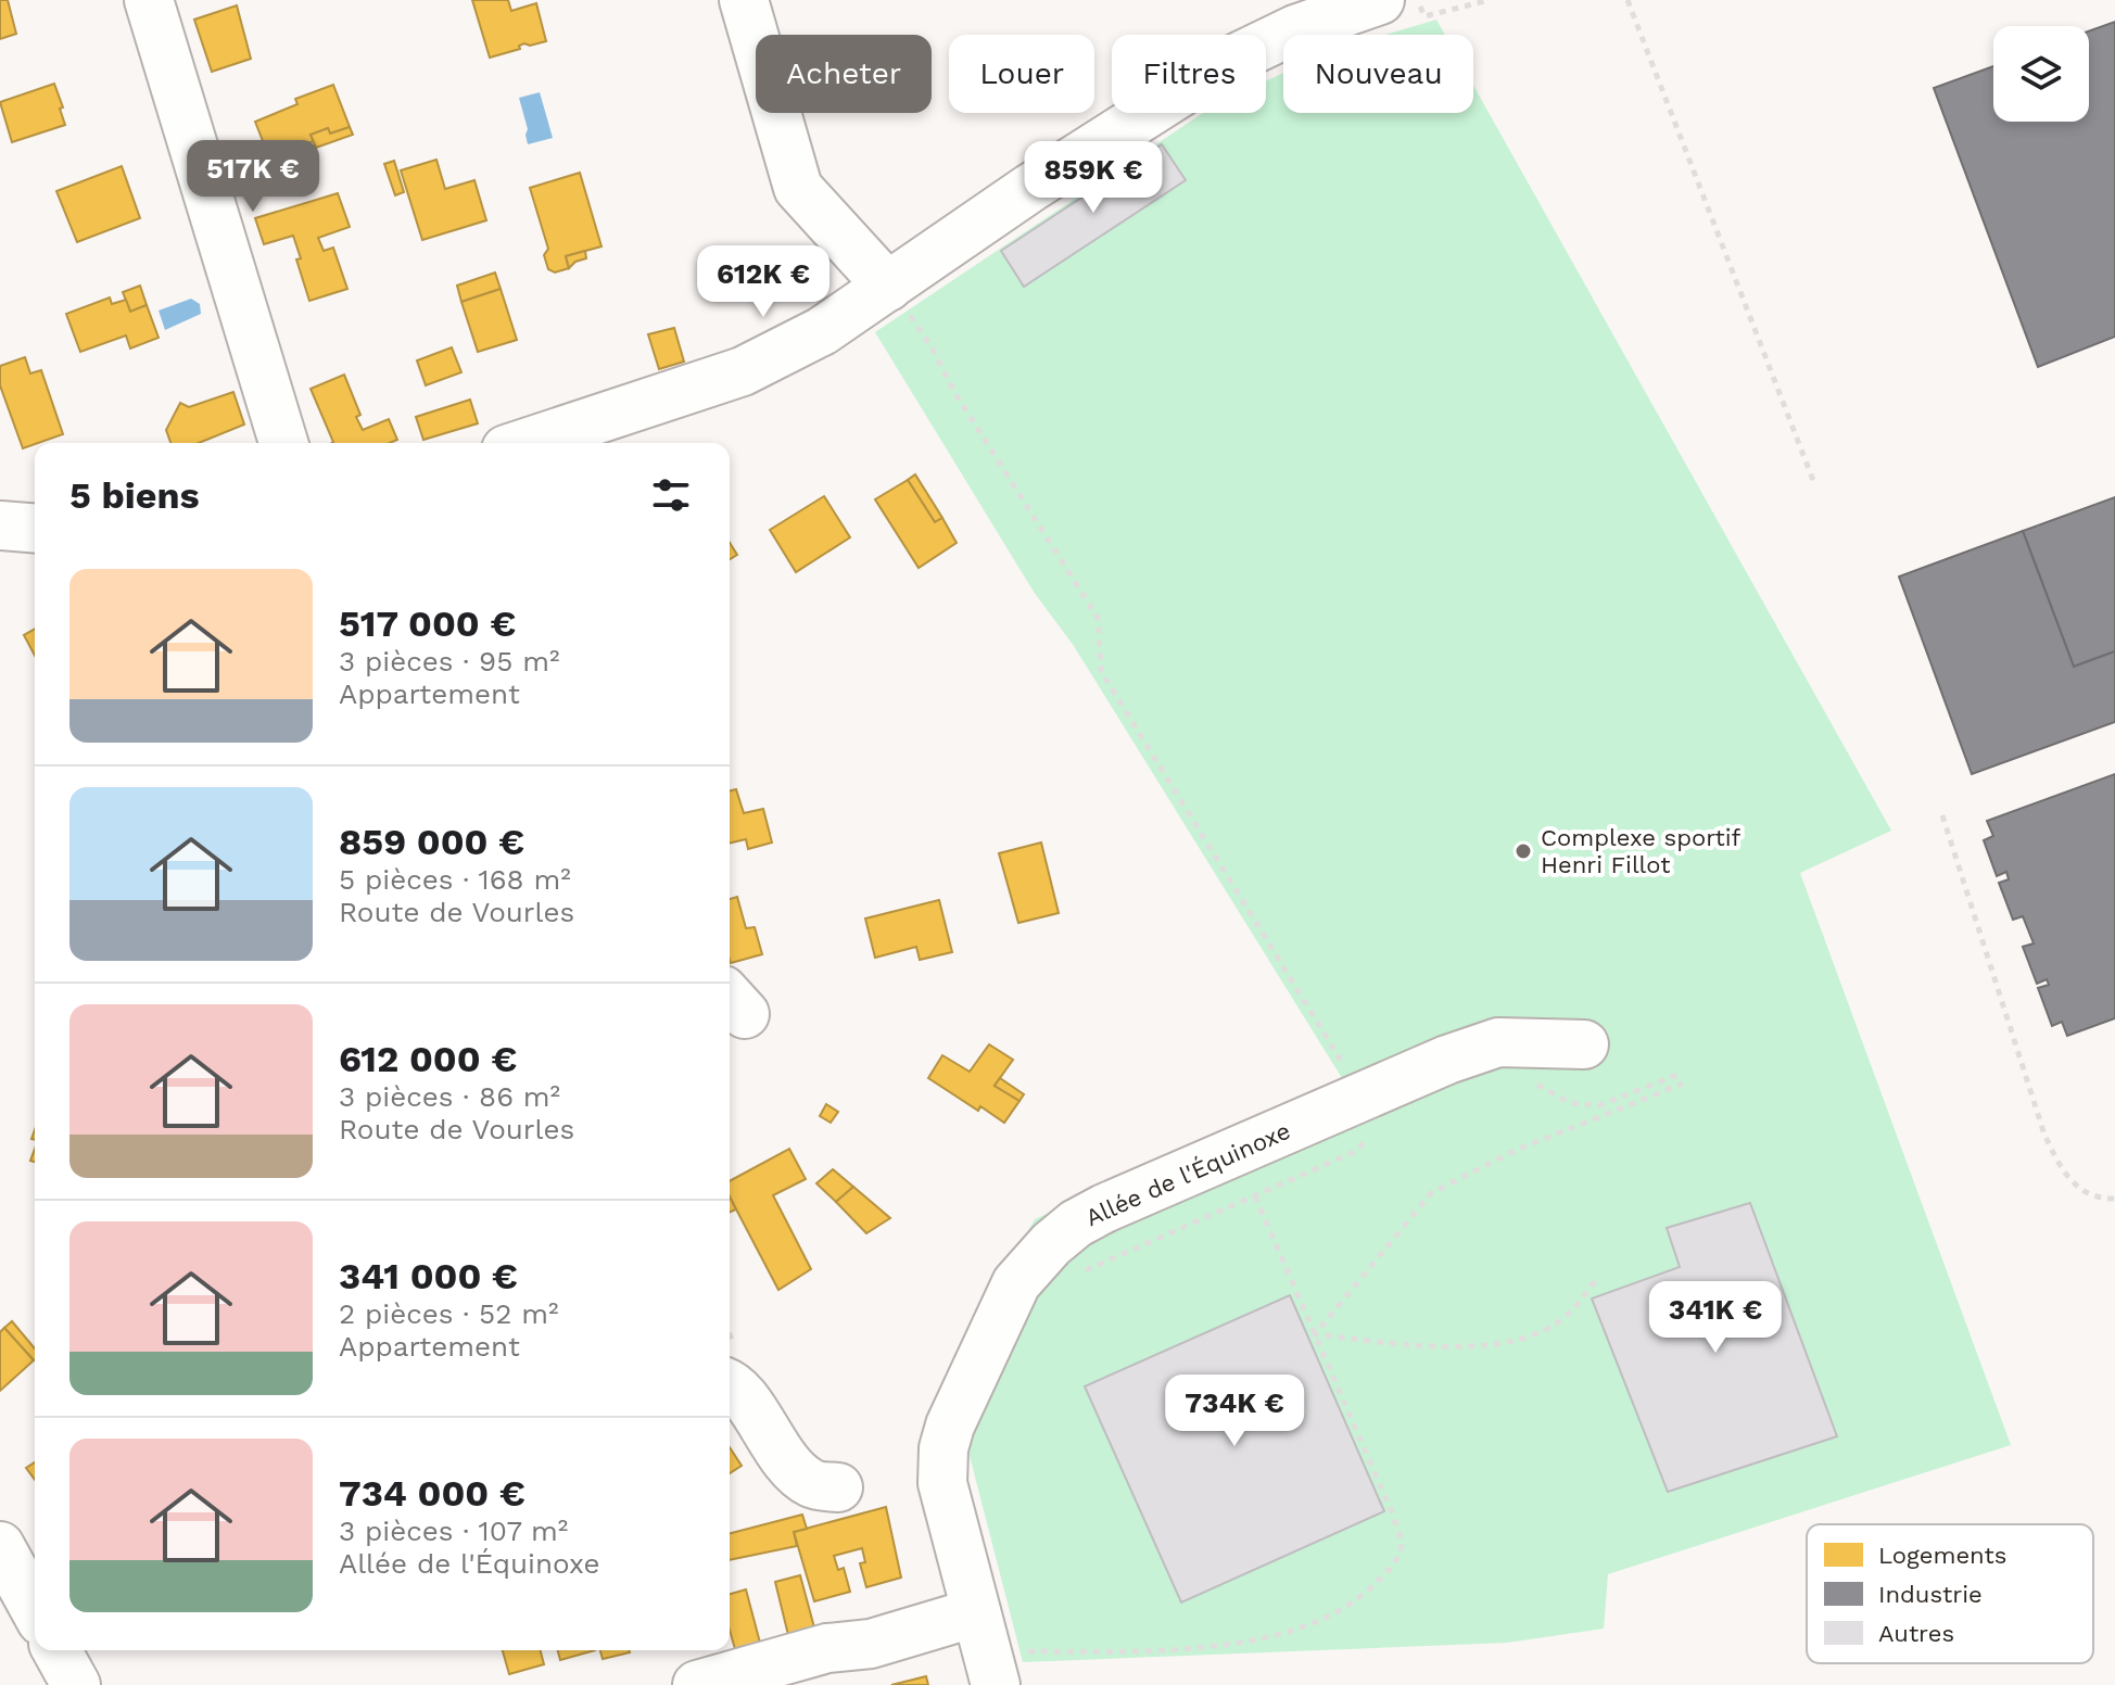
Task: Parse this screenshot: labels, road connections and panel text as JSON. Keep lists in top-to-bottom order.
{
  "streets": {
    "street": ["Allée de l'Équinoxe"]
  },
  "places": ["Complexe sportif Henri Fillot"],
  "legend": ["Logements", "Industrie", "Autres"],
  "page": {
    "chip": [
      "Acheter",
      "Louer",
      "Filtres",
      "Nouveau"
    ],
    "price": [
      "517K €",
      "859K €",
      "612K €",
      "341K €",
      "734K €"
    ],
    "heading": "5 biens",
    "list": [
      {
        "name": "517 000 €",
        "note": "3 pièces · 95 m² · Appartement"
      },
      {
        "name": "859 000 €",
        "note": "5 pièces · 168 m² · Route de Vourles"
      },
      {
        "name": "612 000 €",
        "note": "3 pièces · 86 m² · Route de Vourles"
      },
      {
        "name": "341 000 €",
        "note": "2 pièces · 52 m² · Appartement"
      },
      {
        "name": "734 000 €",
        "note": "3 pièces · 107 m² · Allée de l'Équinoxe"
      }
    ]
  }
}
